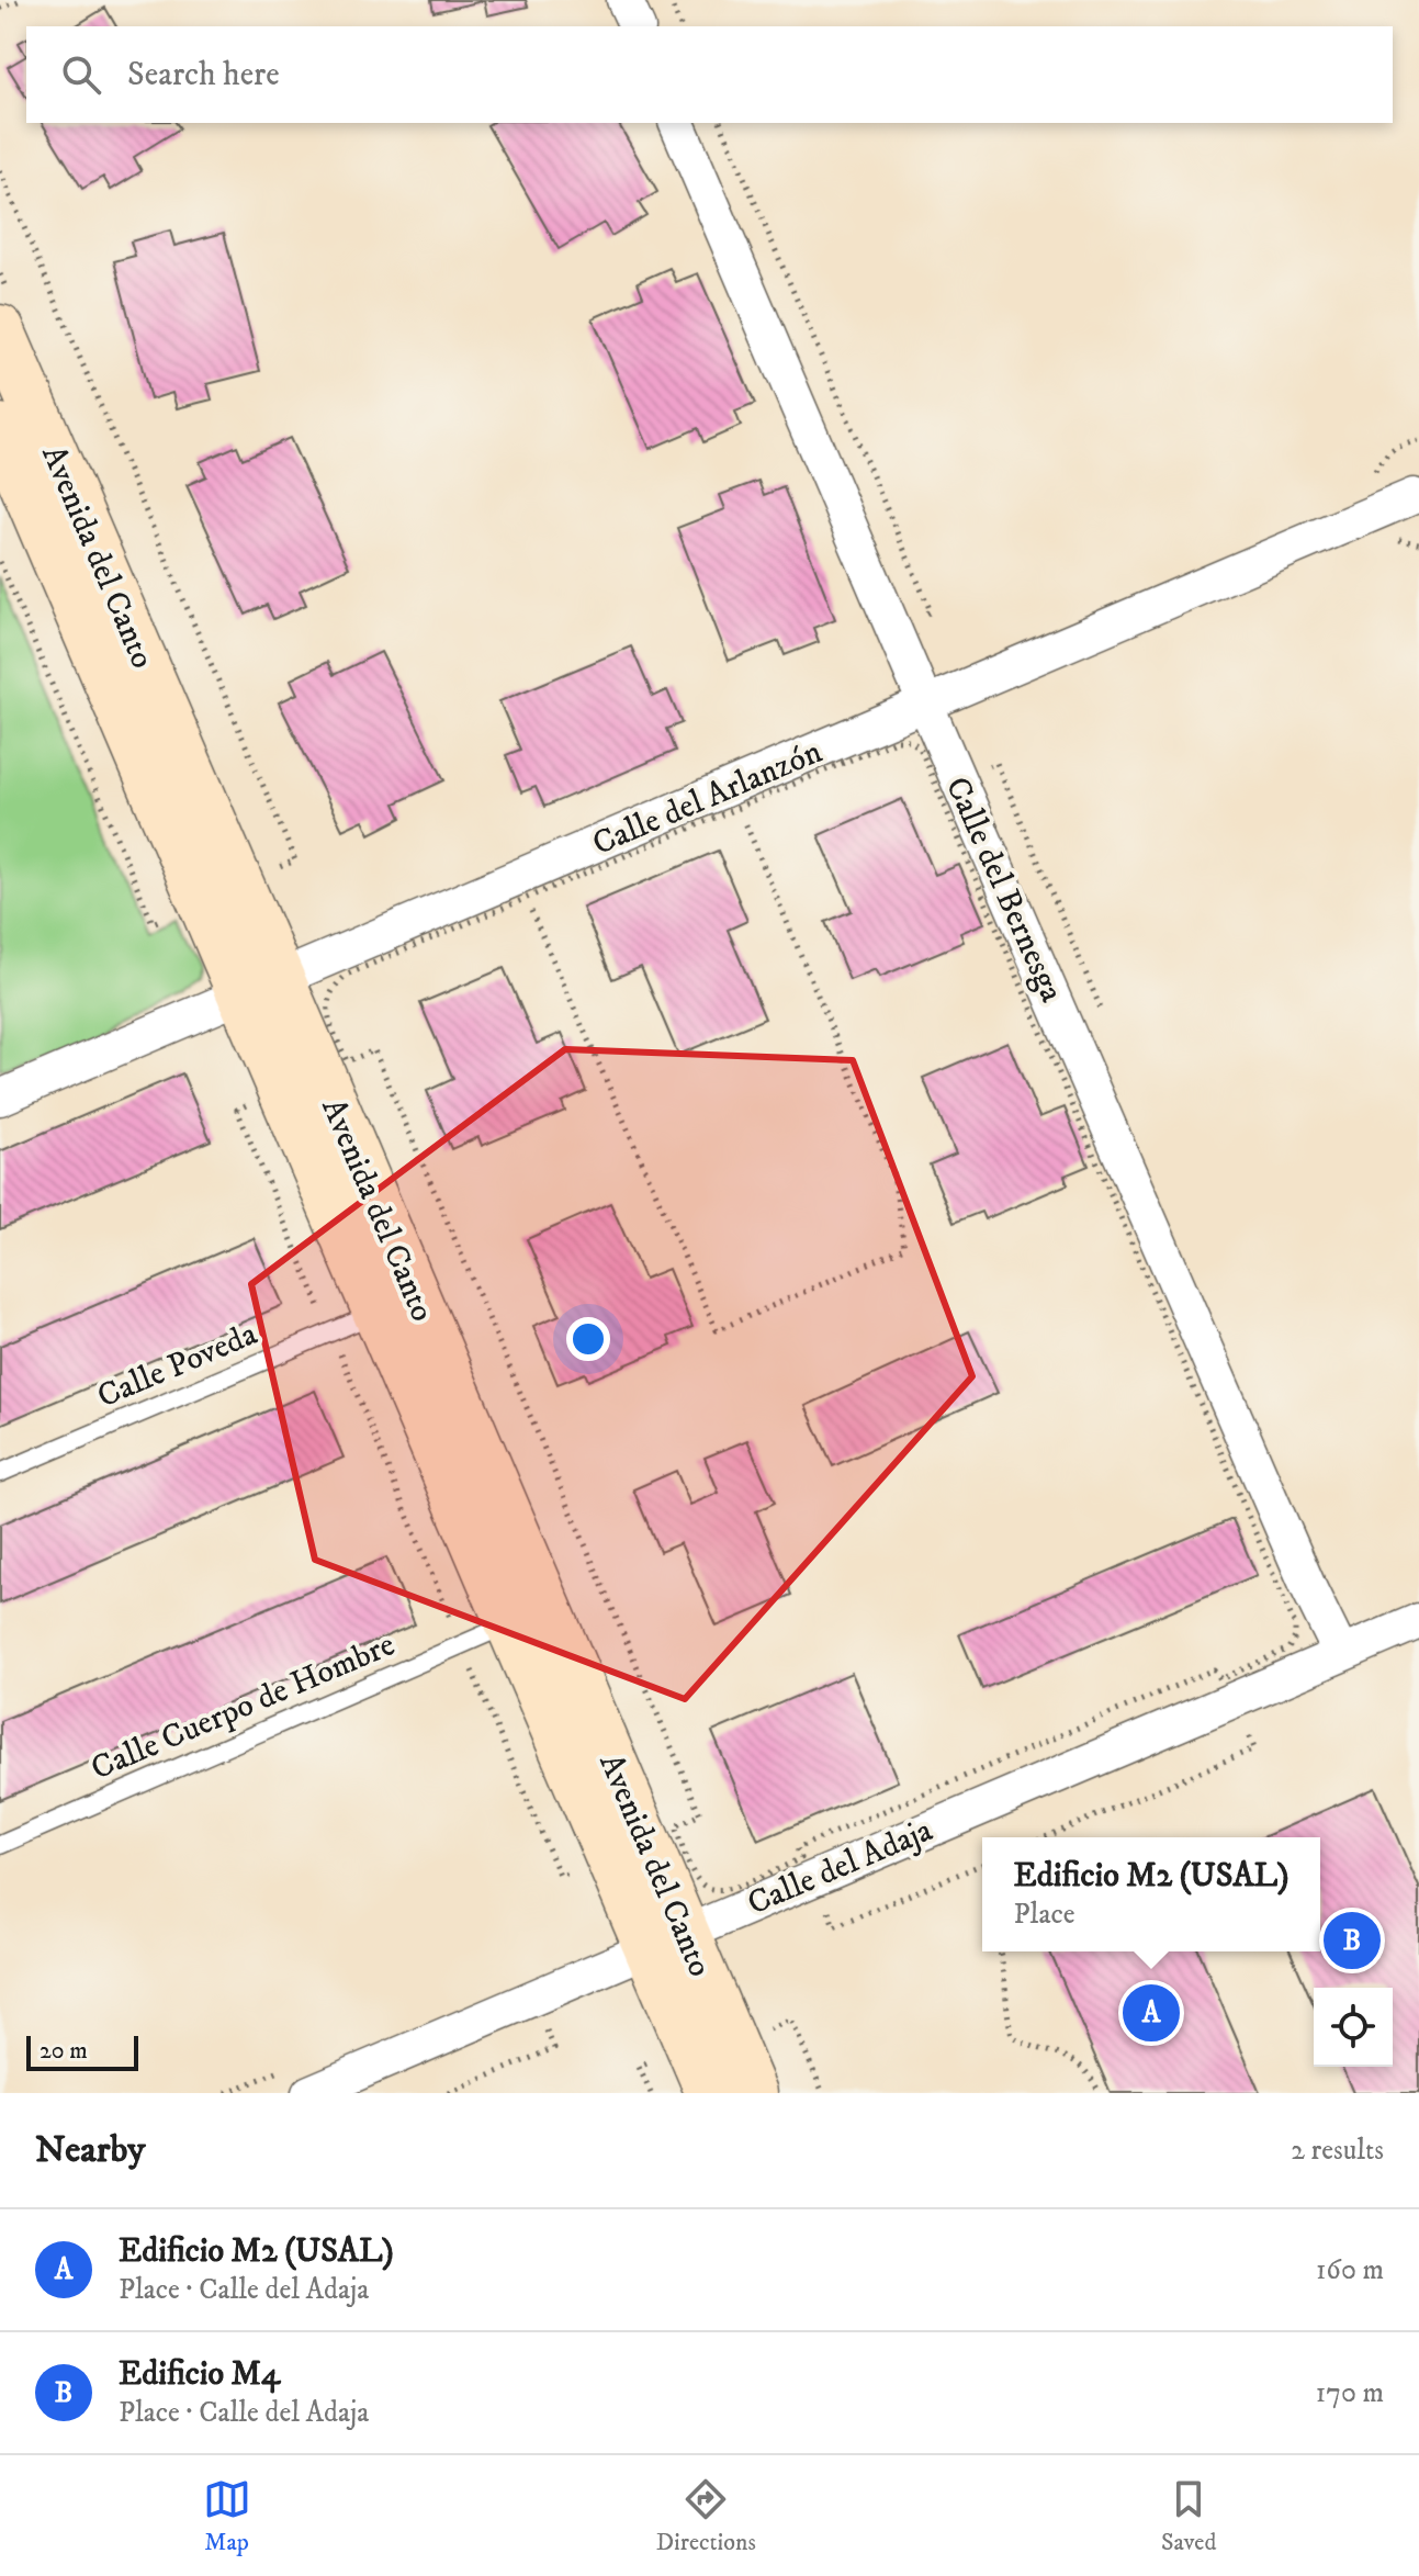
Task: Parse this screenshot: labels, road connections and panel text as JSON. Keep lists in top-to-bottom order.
{
  "streets": {
    "main road": ["Avenida del Canto"],
    "street": ["Calle del Arlanzón", "Calle del Bernesga", "Calle del Adaja"],
    "lane": ["Calle Poveda", "Calle Cuerpo de Hombre"]
  },
  "crossings": [
    ["Avenida del Canto", "Calle del Arlanzón"],
    ["Avenida del Canto", "Calle Poveda"],
    ["Avenida del Canto", "Calle Cuerpo de Hombre"],
    ["Avenida del Canto", "Calle del Adaja"],
    ["Calle del Arlanzón", "Calle del Bernesga"],
    ["Calle del Bernesga", "Calle del Adaja"]
  ],
  "scale_bar": "20 m",
  "page": {
    "search": "Search here",
    "popup": ["Edificio M2 (USAL)", "Place"],
    "pins": ["B", "A"],
    "scale": "20 m",
    "heading": ["Nearby", "2 results"],
    "list": [
      {
        "mark": "A",
        "name": "Edificio M2 (USAL)",
        "note": "Place · Calle del Adaja",
        "value": "160 m"
      },
      {
        "mark": "B",
        "name": "Edificio M4",
        "note": "Place · Calle del Adaja",
        "value": "170 m"
      }
    ],
    "nav": ["Map", "Directions", "Saved"]
  }
}
